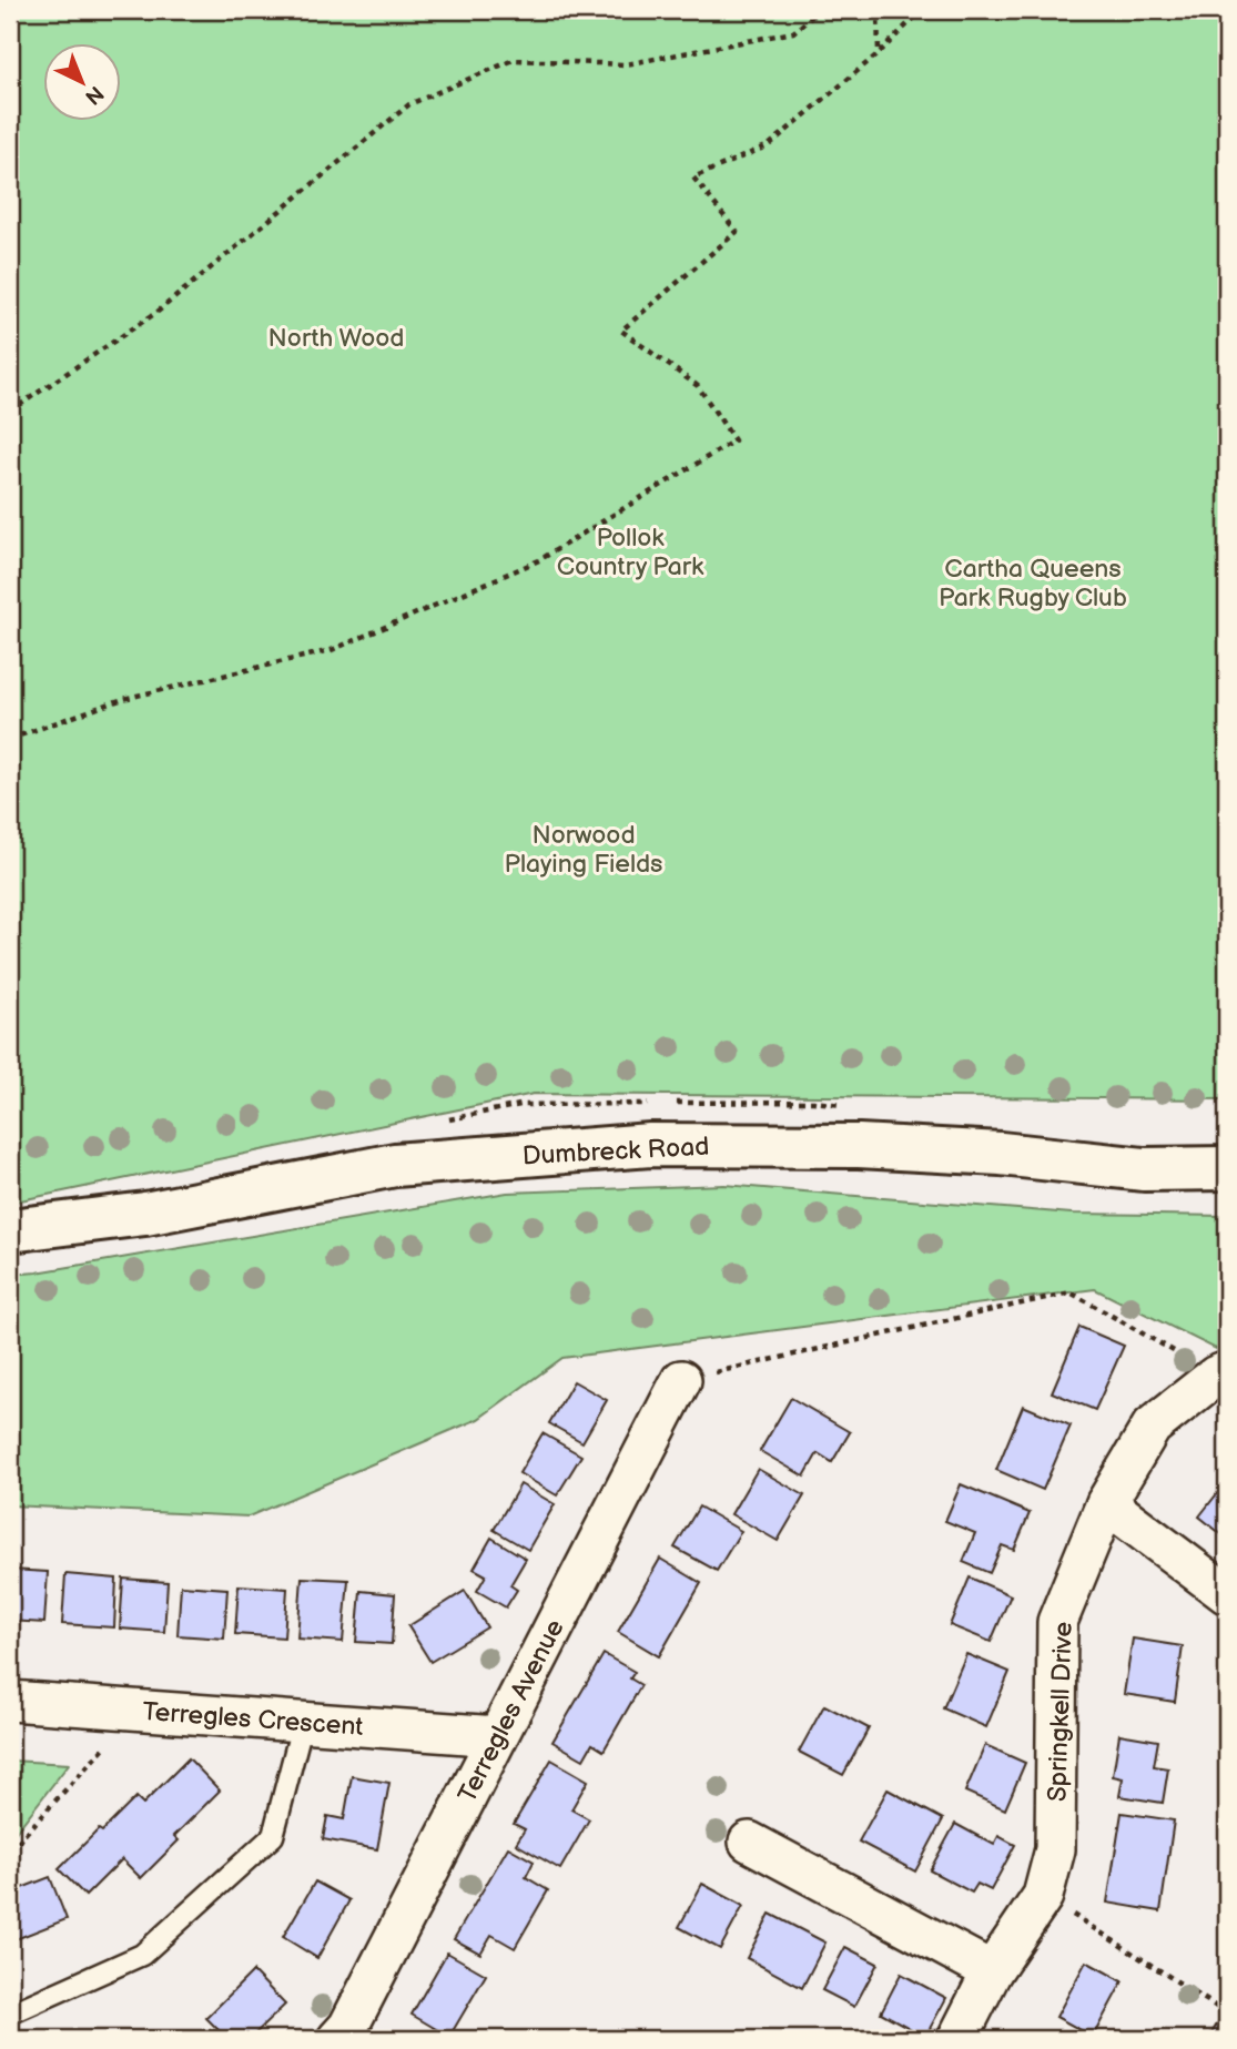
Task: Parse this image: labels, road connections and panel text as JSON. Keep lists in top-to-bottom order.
{
  "streets": {
    "main road": ["Dumbreck Road"],
    "street": ["Terregles Avenue", "Springkell Drive", "Terregles Crescent"]
  },
  "crossings": [
    ["Terregles Avenue", "Terregles Crescent"]
  ],
  "parks": [
    "North Wood",
    "Pollok Country Park",
    "Cartha Queens Park Rugby Club",
    "Norwood Playing Fields"
  ],
  "north": "bottom right"
}
